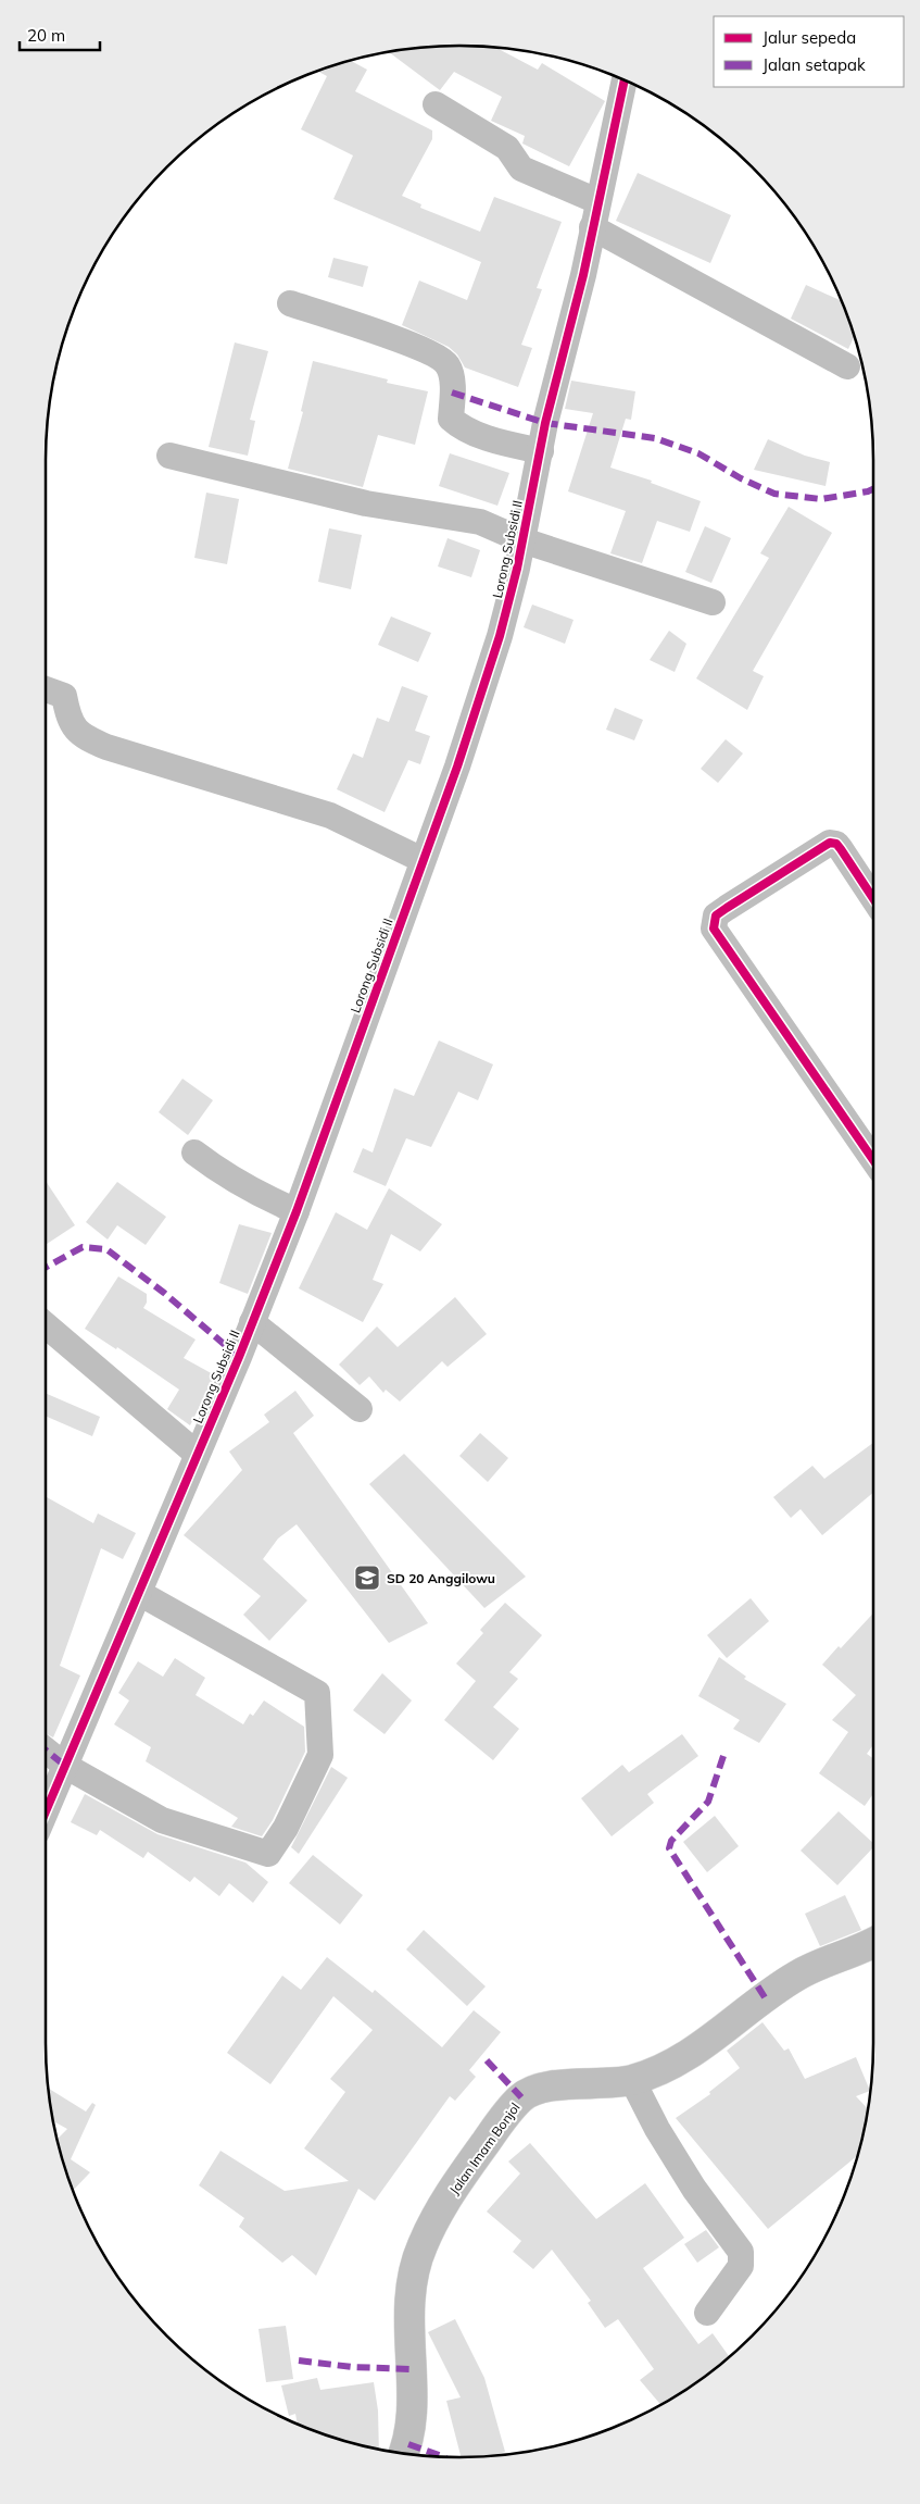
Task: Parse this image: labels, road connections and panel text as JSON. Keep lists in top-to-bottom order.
{
  "streets": {
    "main road": ["Jalan Imam Bonjol"],
    "street": ["Lorong Subsidi II"]
  },
  "places": {
    "school or university": ["SD 20 Anggilowu"]
  },
  "legend": ["Jalur sepeda", "Jalan setapak"],
  "scale_bar": "20 m"
}
